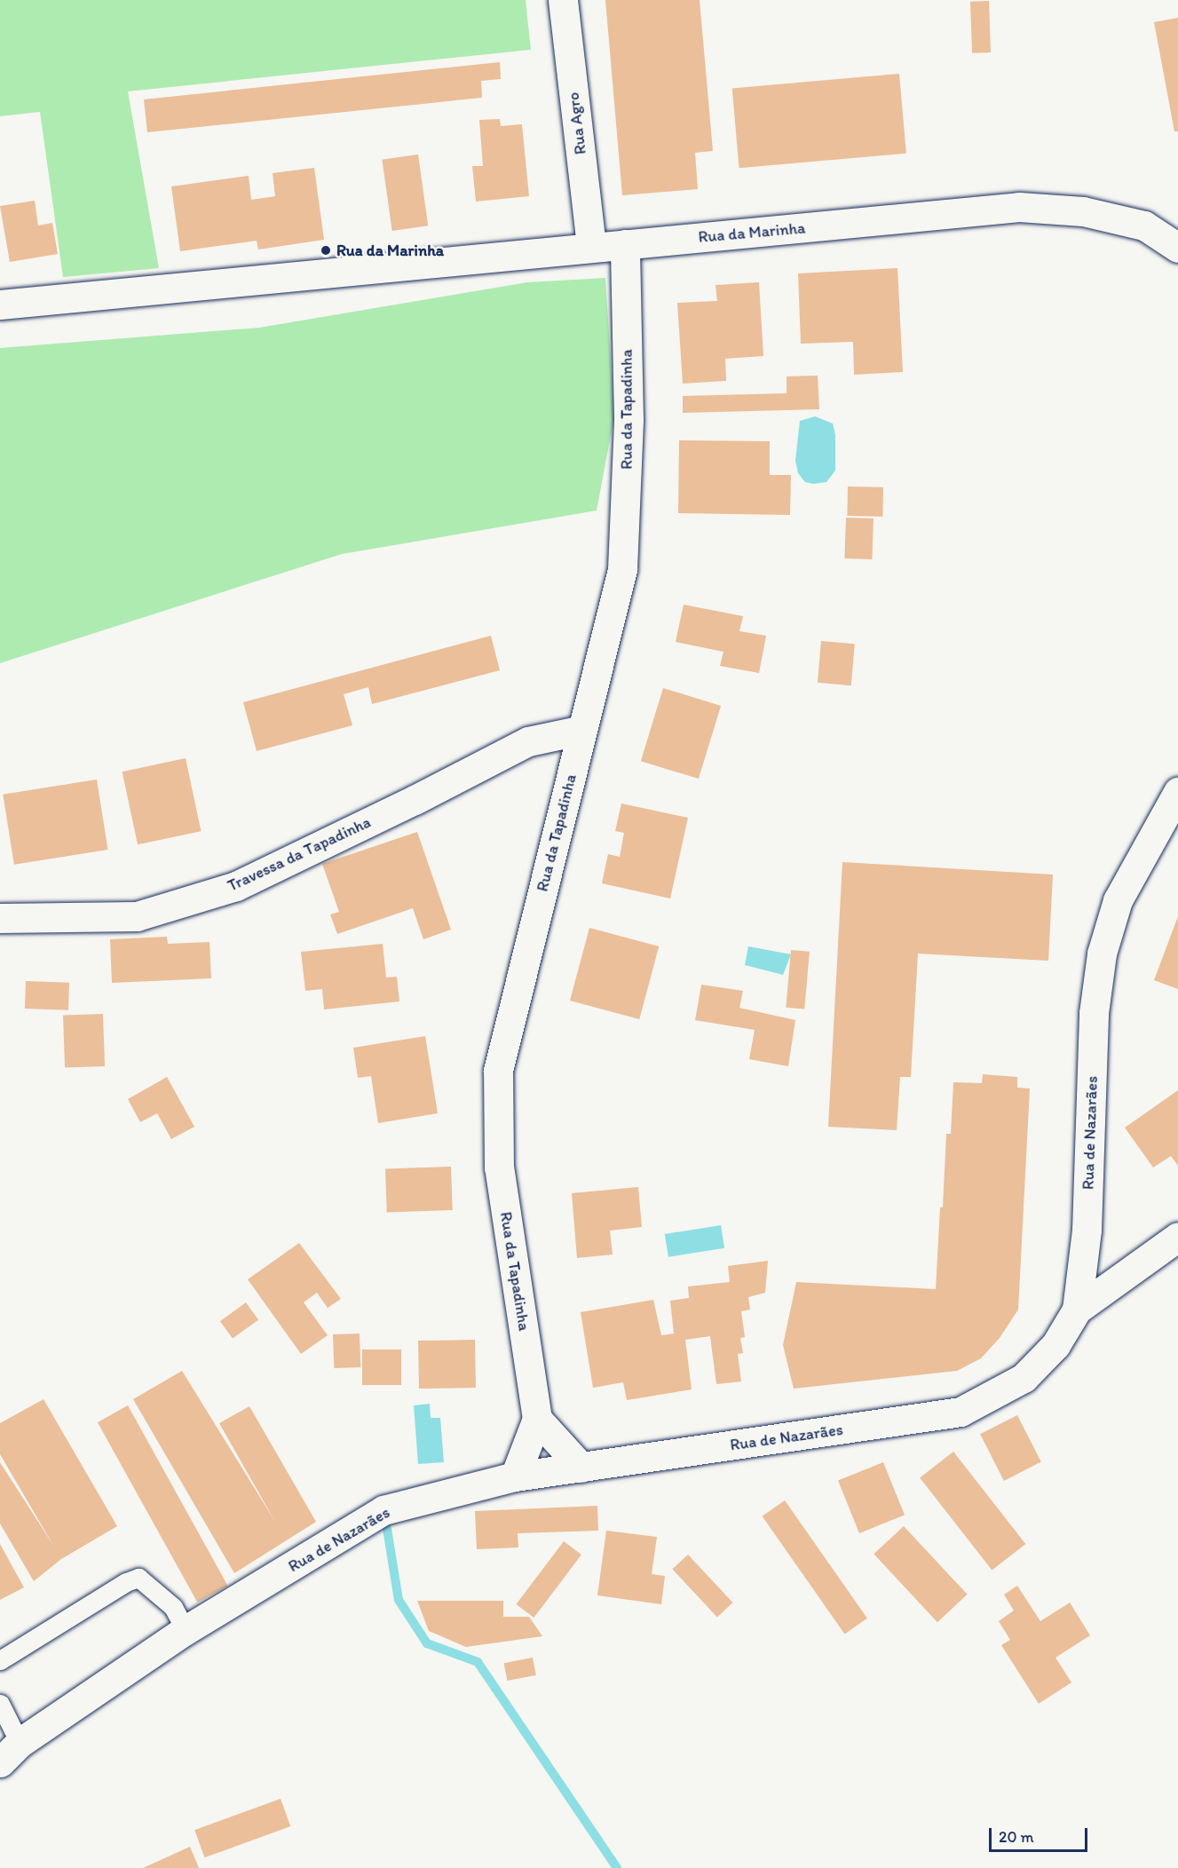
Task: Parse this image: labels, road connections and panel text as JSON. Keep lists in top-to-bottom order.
{
  "streets": {
    "street": [
      "Rua Agro",
      "Rua da Marinha",
      "Rua da Tapadinha",
      "Travessa da Tapadinha",
      "Rua de Nazarães"
    ]
  },
  "crossings": [
    ["Rua Agro", "Rua da Marinha"],
    ["Rua da Marinha", "Rua da Tapadinha"],
    ["Rua da Tapadinha", "Travessa da Tapadinha"],
    ["Rua da Tapadinha", "Rua de Nazarães"]
  ],
  "places": ["Rua da Marinha"],
  "scale_bar": "20 m"
}
